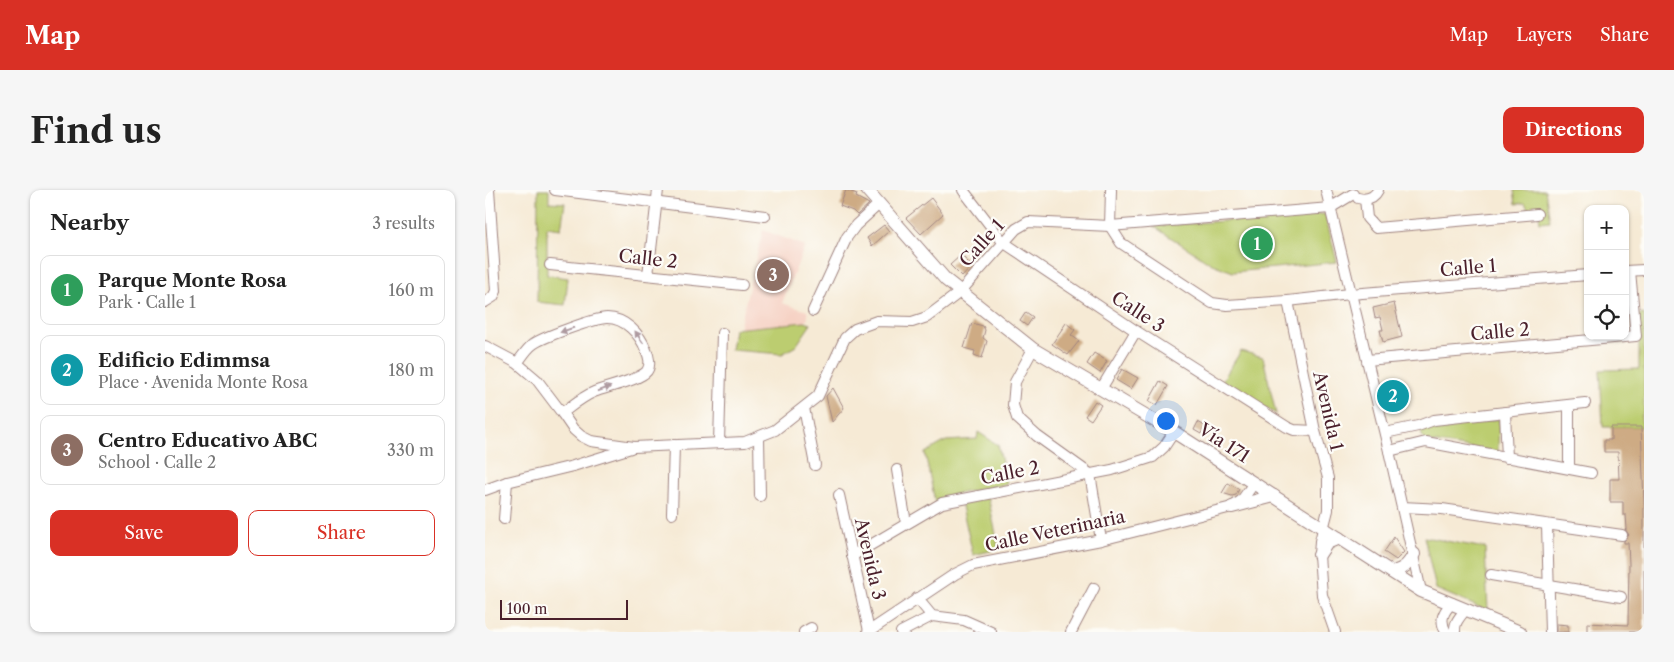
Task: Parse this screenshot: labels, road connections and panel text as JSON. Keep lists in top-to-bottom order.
{
  "streets": {
    "main road": ["Vía 171"],
    "street": [
      "Calle 1",
      "Calle 2",
      "Calle 3",
      "Avenida 1",
      "Calle Veterinaria",
      "Avenida 3"
    ]
  },
  "crossings": [
    ["Calle 1", "Calle 3"],
    ["Calle 1", "Vía 171"],
    ["Calle 2", "Vía 171"],
    ["Calle 2", "Avenida 3"],
    ["Calle 3", "Avenida 1"],
    ["Avenida 1", "Vía 171"],
    ["Calle Veterinaria", "Avenida 3"]
  ],
  "scale_bar": "100 m",
  "page": {
    "header": "Map",
    "nav": ["Map", "Layers", "Share"],
    "buttons": [
      "Directions",
      ["Save", "Share"]
    ],
    "title": "Find us",
    "heading": ["Nearby", "3 results"],
    "map_buttons": ["+", "−"],
    "pins": ["1", "3", "2"],
    "list": [
      {
        "mark": "1",
        "name": "Parque Monte Rosa",
        "note": "Park · Calle 1",
        "value": "160 m"
      },
      {
        "mark": "2",
        "name": "Edificio Edimmsa",
        "note": "Place · Avenida Monte Rosa",
        "value": "180 m"
      },
      {
        "mark": "3",
        "name": "Centro Educativo ABC",
        "note": "School · Calle 2",
        "value": "330 m"
      }
    ],
    "scale": "100 m"
  }
}
